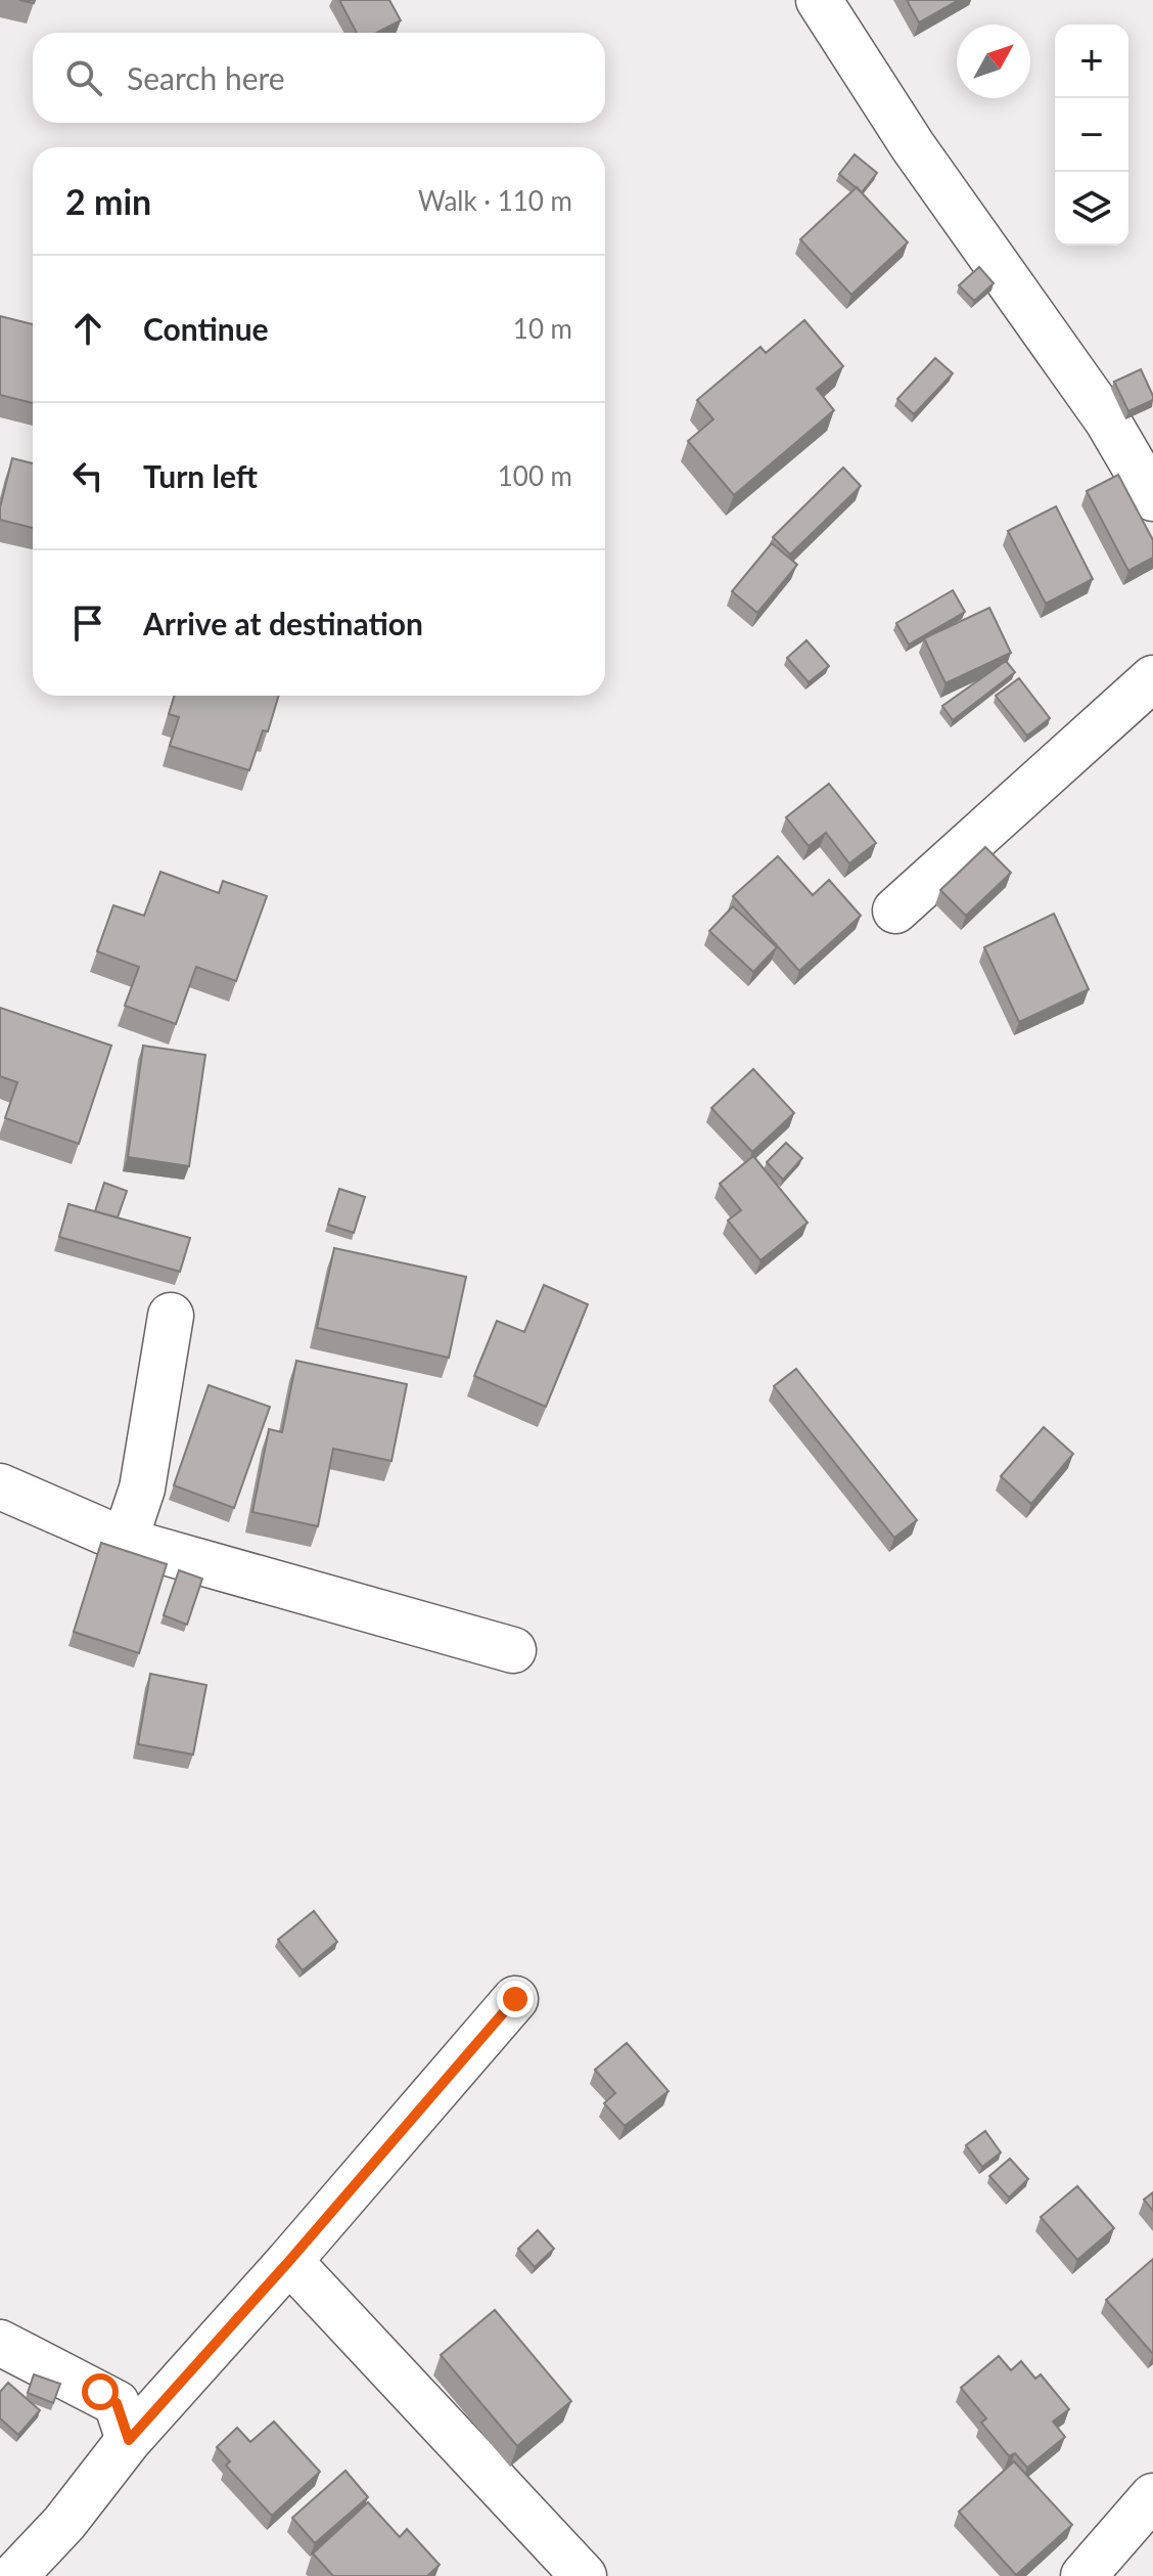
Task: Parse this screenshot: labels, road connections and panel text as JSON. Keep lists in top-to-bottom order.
{
  "north": "top right",
  "page": {
    "map_buttons": ["+", "−"],
    "search": "Search here",
    "heading": ["2 min", "Walk · 110 m"],
    "list": [
      ["Continue", "10 m"],
      ["Turn left", "100 m"],
      "Arrive at destination"
    ]
  }
}
